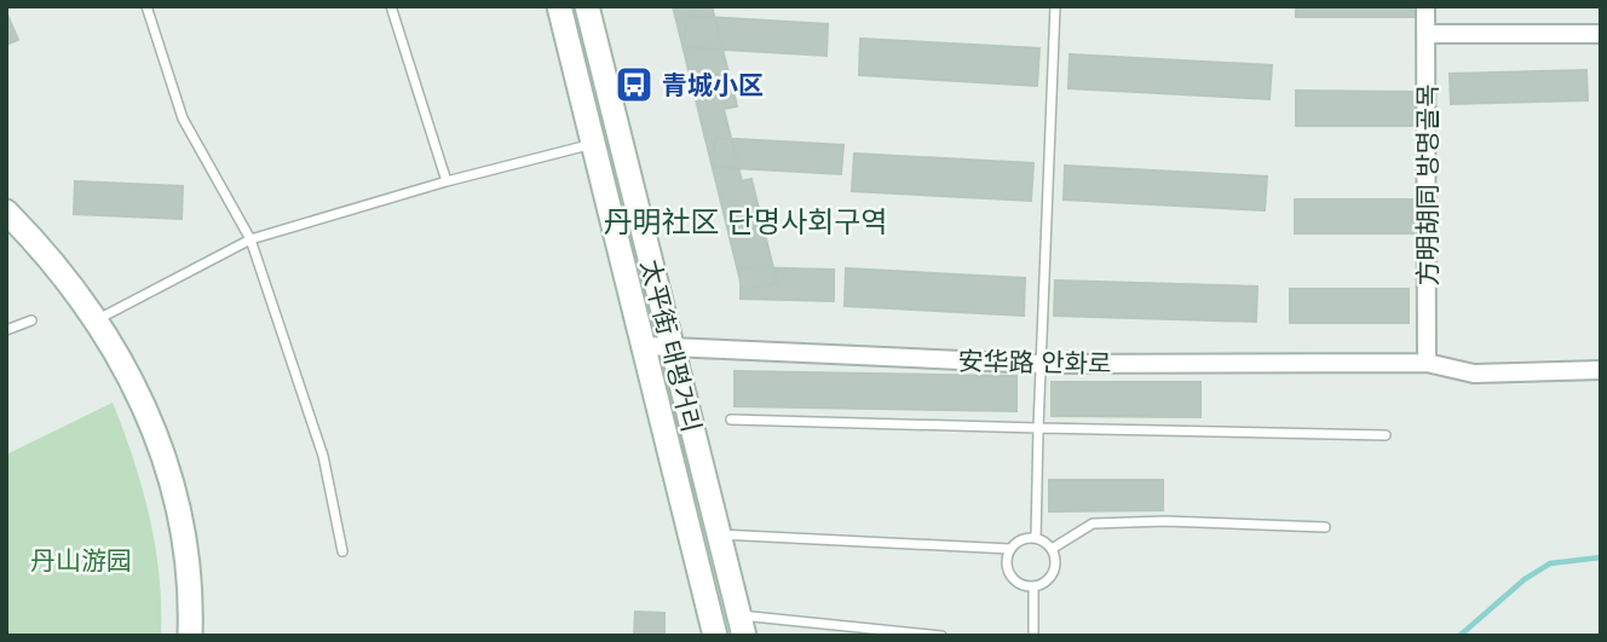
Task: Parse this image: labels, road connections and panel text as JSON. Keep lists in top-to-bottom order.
{
  "streets": {
    "main road": ["太平街 태평거리"],
    "street": ["方明胡同 방명골목", "安华路 안화로"]
  },
  "crossings": [
    ["方明胡同 방명골목", "安华路 안화로"],
    ["太平街 태평거리", "安华路 안화로"]
  ],
  "districts": ["丹明社区 단명사회구역"],
  "parks": ["丹山游园"],
  "places": {
    "bus stop": ["青城小区"]
  }
}
